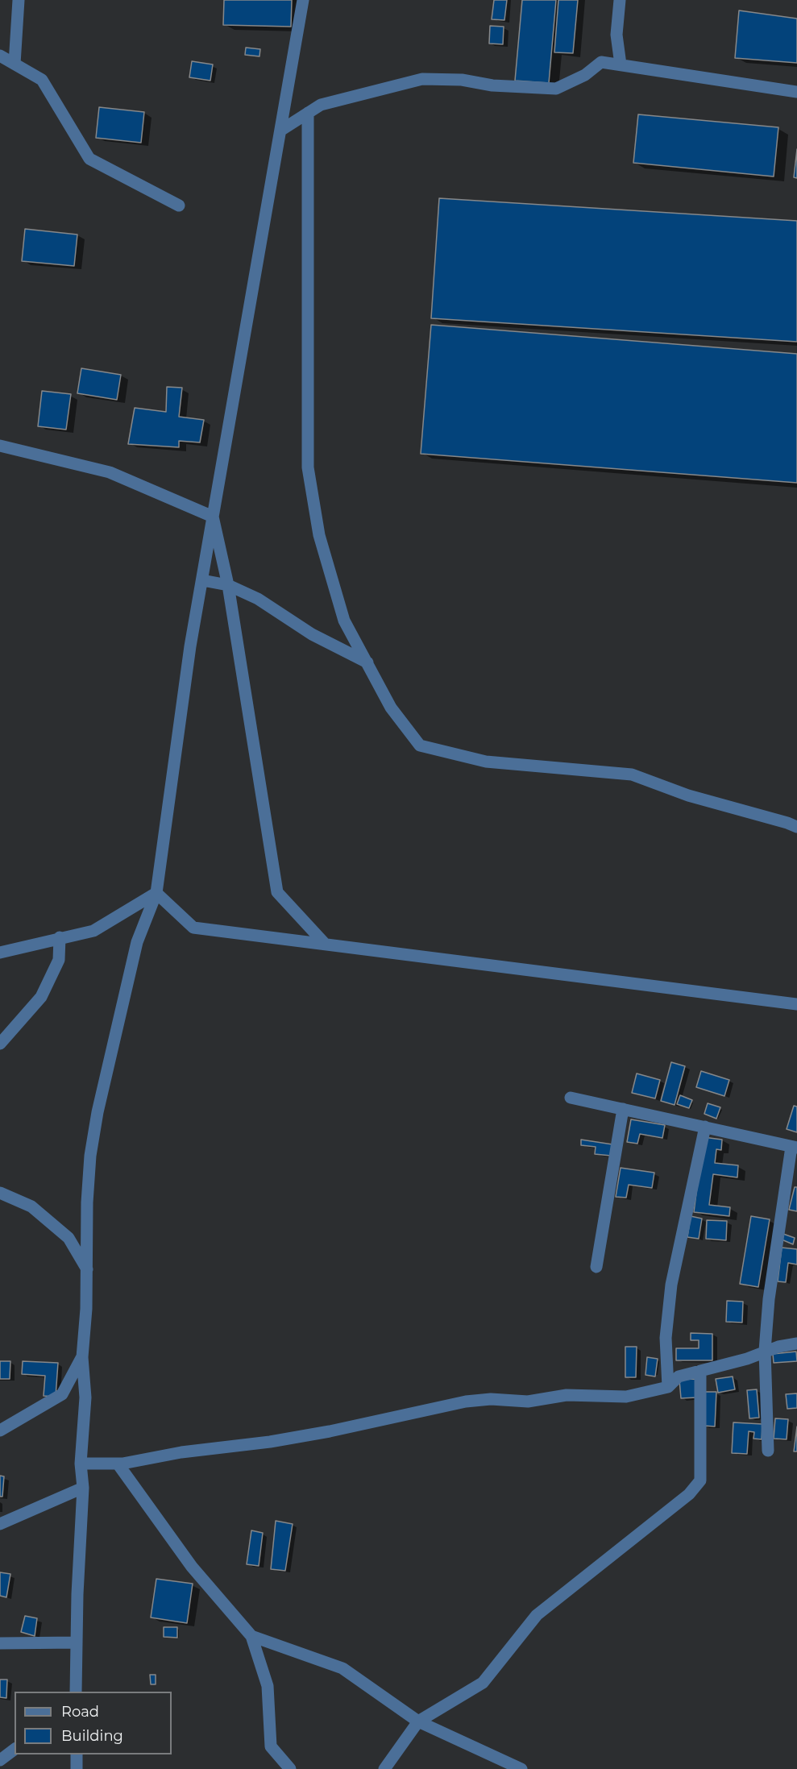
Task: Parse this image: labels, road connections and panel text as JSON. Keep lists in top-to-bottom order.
{
  "legend": ["Road", "Building"]
}
